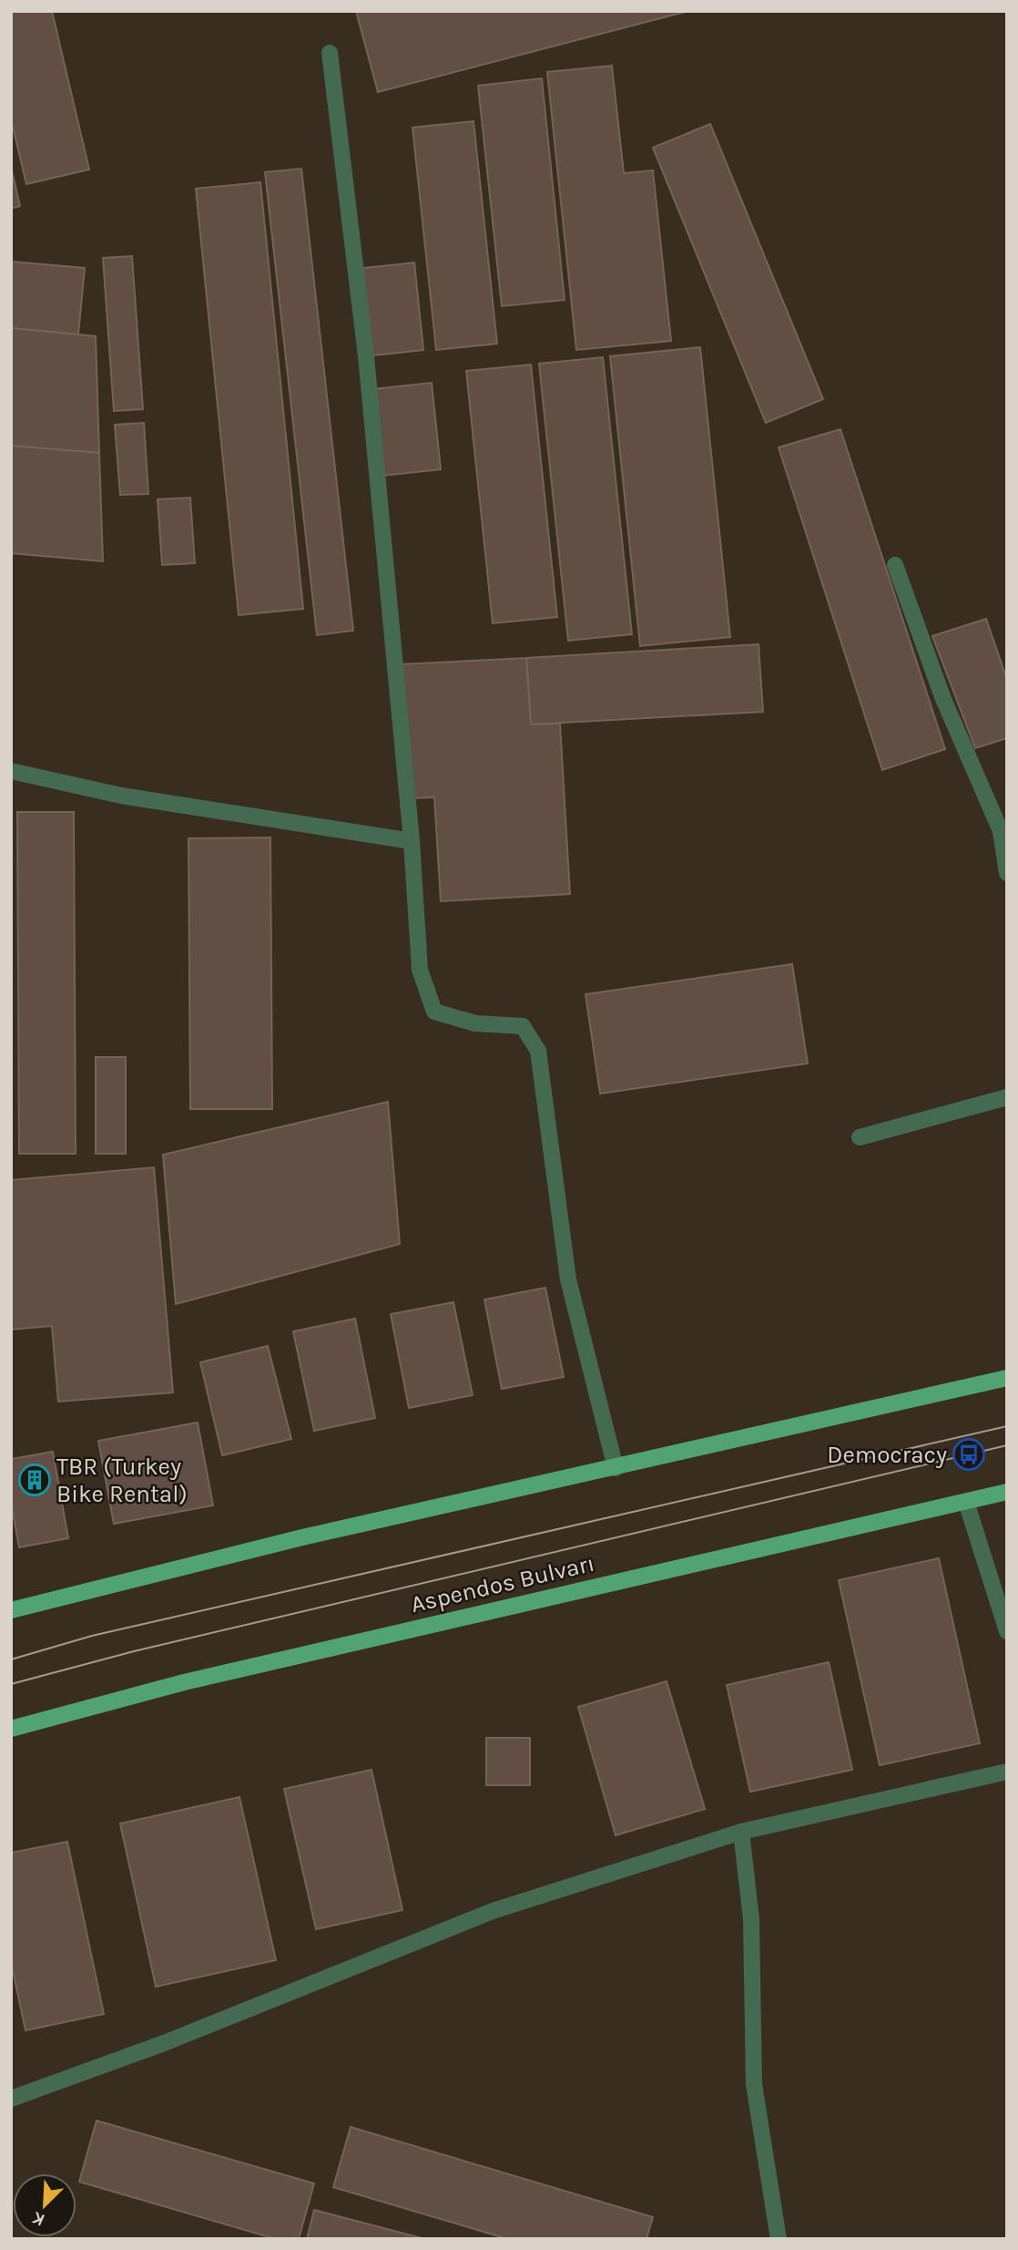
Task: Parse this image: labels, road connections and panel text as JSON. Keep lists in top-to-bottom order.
{
  "streets": {
    "main road": ["Aspendos Bulvarı"]
  },
  "places": {
    "bus stop": ["Democracy"],
    "building": ["TBR (Turkey Bike Rental)"]
  },
  "north": "bottom left"
}
